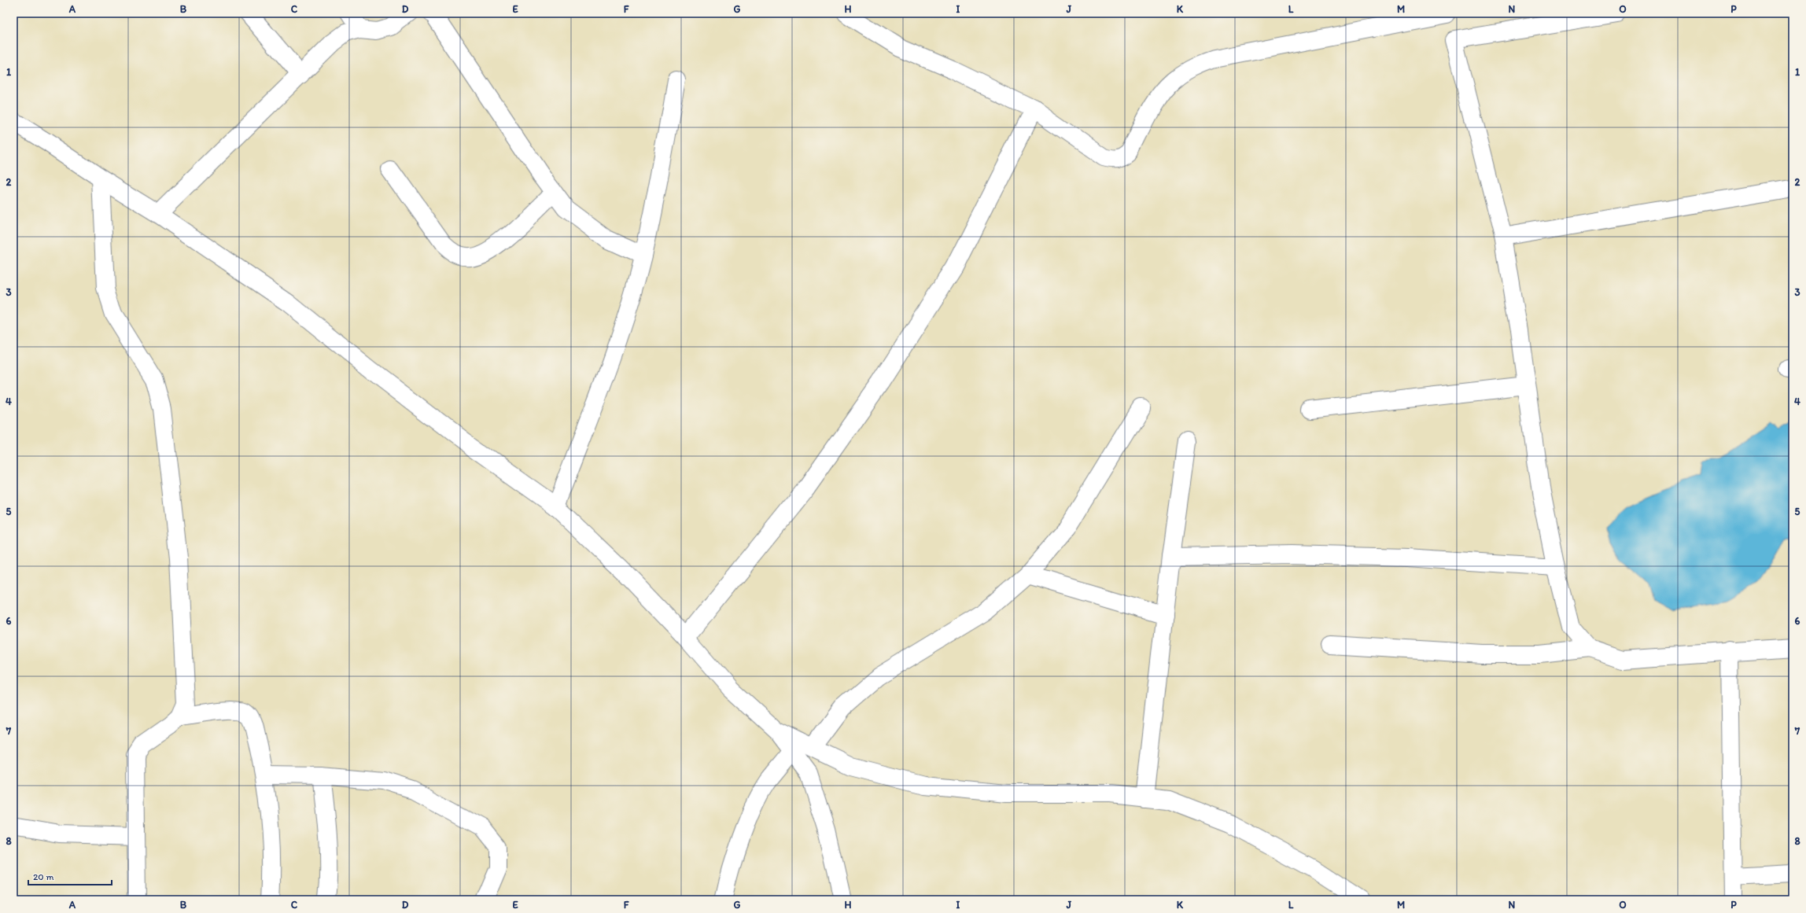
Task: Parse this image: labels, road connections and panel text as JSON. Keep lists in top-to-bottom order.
{
  "scale_bar": "20 m",
  "grid": {
    "columns": [
      "A",
      "B",
      "C",
      "D",
      "E",
      "F",
      "G",
      "H",
      "I",
      "J",
      "K",
      "L",
      "M",
      "N",
      "O",
      "P"
    ],
    "rows": [
      "1",
      "2",
      "3",
      "4",
      "5",
      "6",
      "7",
      "8"
    ]
  }
}
